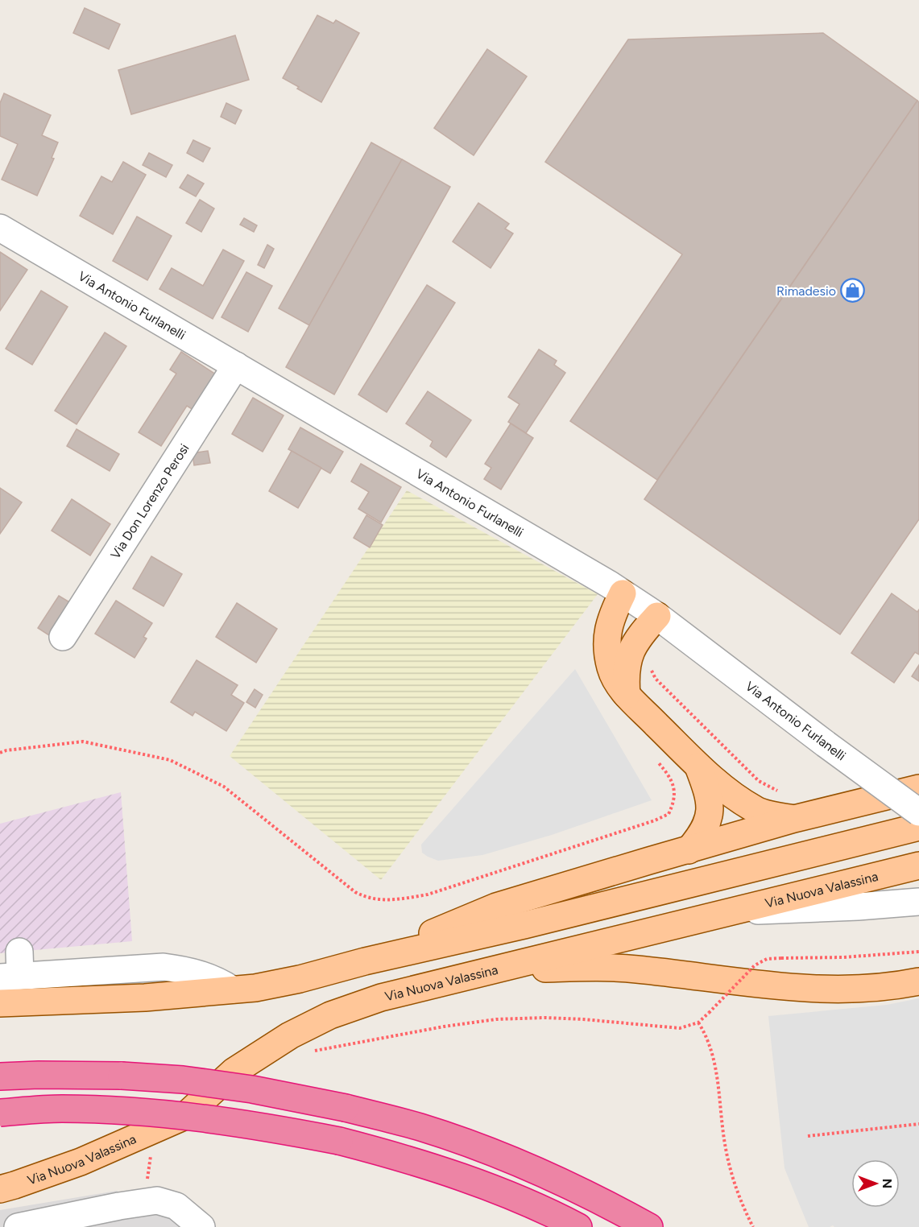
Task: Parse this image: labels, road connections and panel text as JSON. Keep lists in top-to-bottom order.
{
  "streets": {
    "main road": ["Via Nuova Valassina"],
    "street": ["Via Antonio Furlanelli", "Via Don Lorenzo Perosi"]
  },
  "crossings": [
    ["Via Antonio Furlanelli", "Via Don Lorenzo Perosi"]
  ],
  "places": {
    "shop": ["Rimadesio"]
  },
  "north": "right"
}
